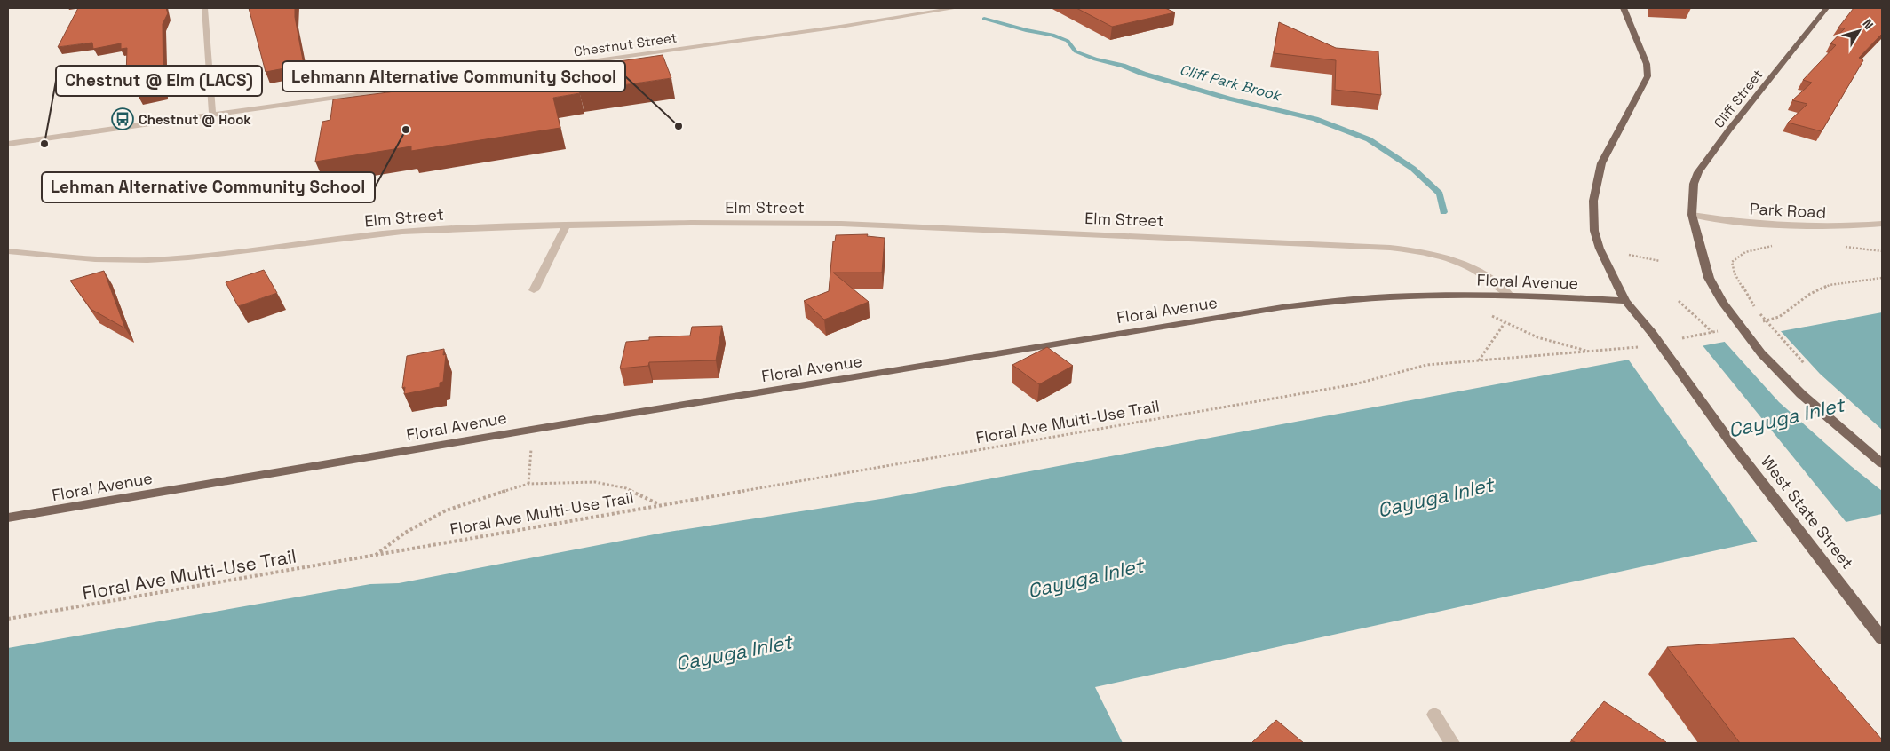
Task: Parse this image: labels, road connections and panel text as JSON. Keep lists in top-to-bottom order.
{
  "streets": {
    "main road": ["Cliff Street", "Floral Avenue", "West State Street"],
    "street": ["Chestnut Street", "Elm Street", "Park Road"],
    "path": ["Floral Ave Multi-Use Trail"]
  },
  "crossings": [
    ["Cliff Street", "Park Road"],
    ["Elm Street", "Floral Avenue"],
    ["Floral Avenue", "Floral Ave Multi-Use Trail"],
    ["Floral Avenue", "West State Street"]
  ],
  "water": ["Cliff Park Brook", "Cayuga Inlet"],
  "places": {
    "bus stop": ["Chestnut @ Hook"],
    "other": ["Lehmann Alternative Community School", "Lehman Alternative Community School", "Chestnut @ Elm (LACS)"]
  },
  "north": "top right"
}
